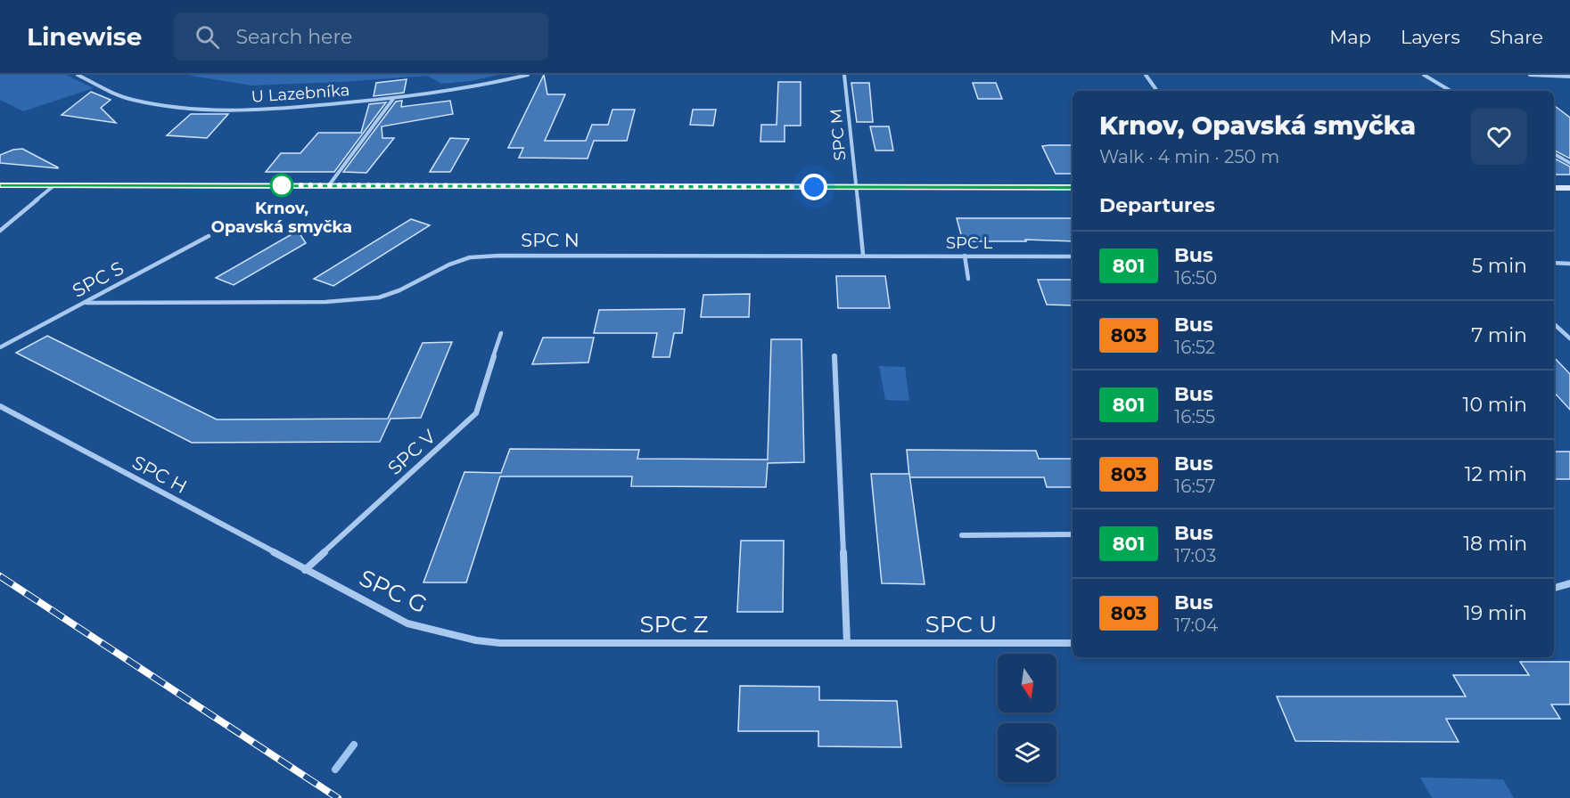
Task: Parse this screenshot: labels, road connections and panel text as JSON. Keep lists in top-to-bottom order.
{
  "streets": {
    "street": [
      "U Lazebníka",
      "SPC M",
      "SPC N",
      "SPC L",
      "SPC S",
      "SPC V",
      "SPC H",
      "SPC G",
      "SPC Z",
      "SPC U"
    ]
  },
  "crossings": [
    ["SPC M", "SPC N"],
    ["SPC M", "SPC L"],
    ["SPC N", "SPC L"],
    ["SPC N", "SPC S"],
    ["SPC V", "SPC H"],
    ["SPC V", "SPC G"],
    ["SPC H", "SPC G"],
    ["SPC G", "SPC Z"],
    ["SPC Z", "SPC U"]
  ],
  "places": ["Krnov, Opavská smyčka"],
  "lines": ["bus line 801"],
  "north": "bottom",
  "page": {
    "header": "Linewise",
    "search": "Search here",
    "nav": ["Map", "Layers", "Share"],
    "heading": [
      ["Krnov, Opavská smyčka", "Walk · 4 min · 250 m"],
      "Departures"
    ],
    "list": [
      {
        "mark": "801",
        "name": "Bus",
        "note": "16:50",
        "value": "5 min"
      },
      {
        "mark": "803",
        "name": "Bus",
        "note": "16:52",
        "value": "7 min"
      },
      {
        "mark": "801",
        "name": "Bus",
        "note": "16:55",
        "value": "10 min"
      },
      {
        "mark": "803",
        "name": "Bus",
        "note": "16:57",
        "value": "12 min"
      },
      {
        "mark": "801",
        "name": "Bus",
        "note": "17:03",
        "value": "18 min"
      },
      {
        "mark": "803",
        "name": "Bus",
        "note": "17:04",
        "value": "19 min"
      }
    ]
  }
}
